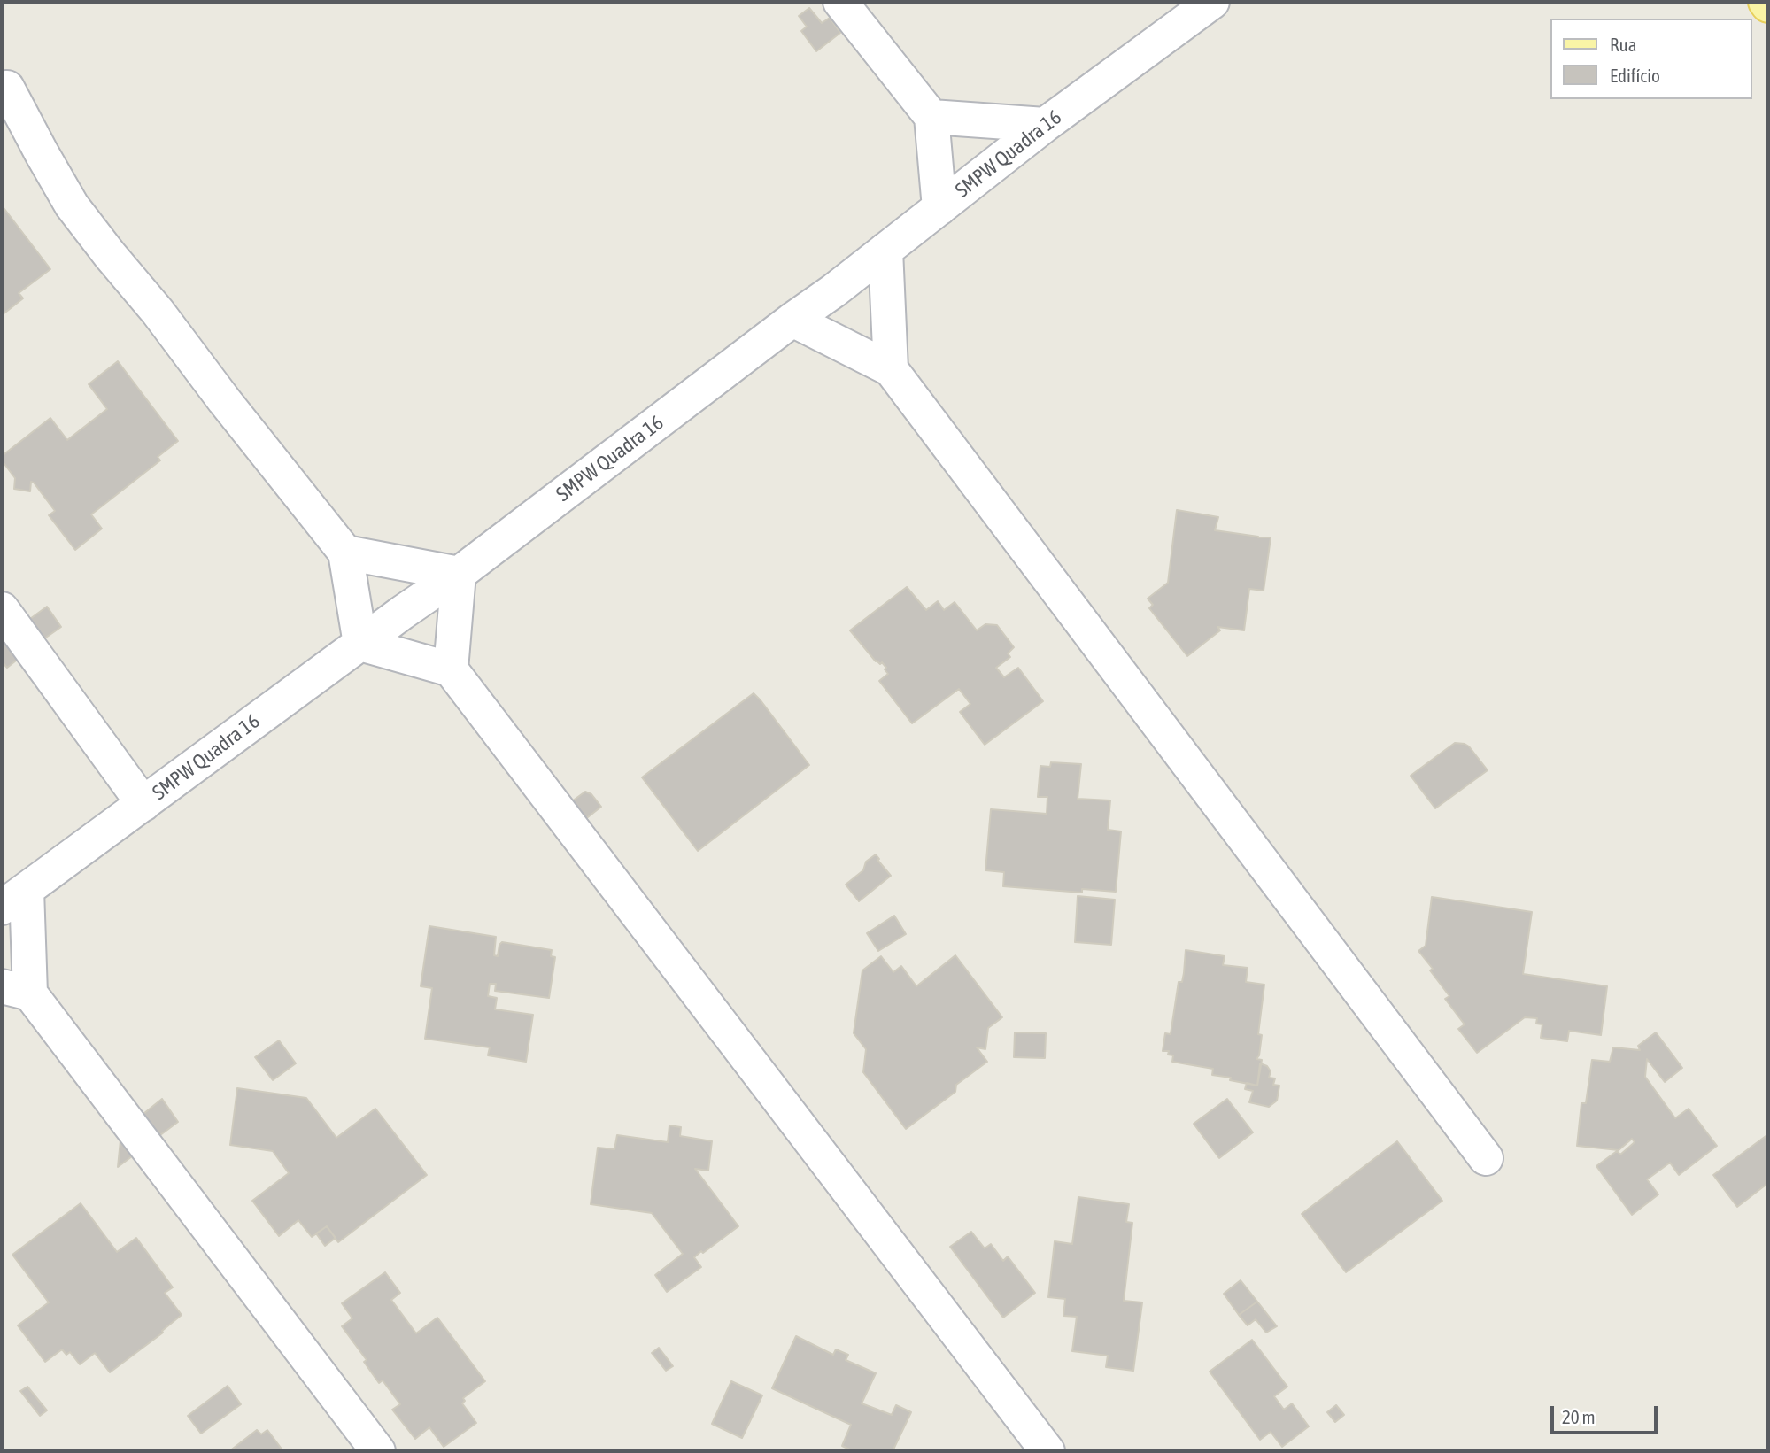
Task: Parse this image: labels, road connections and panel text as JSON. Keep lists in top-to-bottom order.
{
  "streets": {
    "street": ["SMPW Quadra 16"]
  },
  "legend": ["Rua", "Edifício"],
  "scale_bar": "20 m"
}
